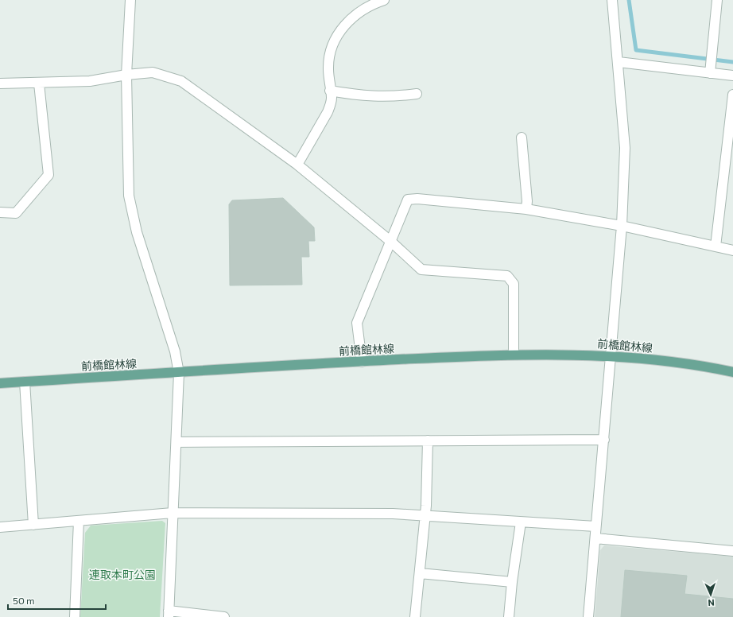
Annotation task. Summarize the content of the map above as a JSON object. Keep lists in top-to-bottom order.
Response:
{
  "streets": {
    "main road": ["前橋館林線"]
  },
  "parks": ["連取本町公園"],
  "scale_bar": "50 m",
  "north": "bottom"
}
